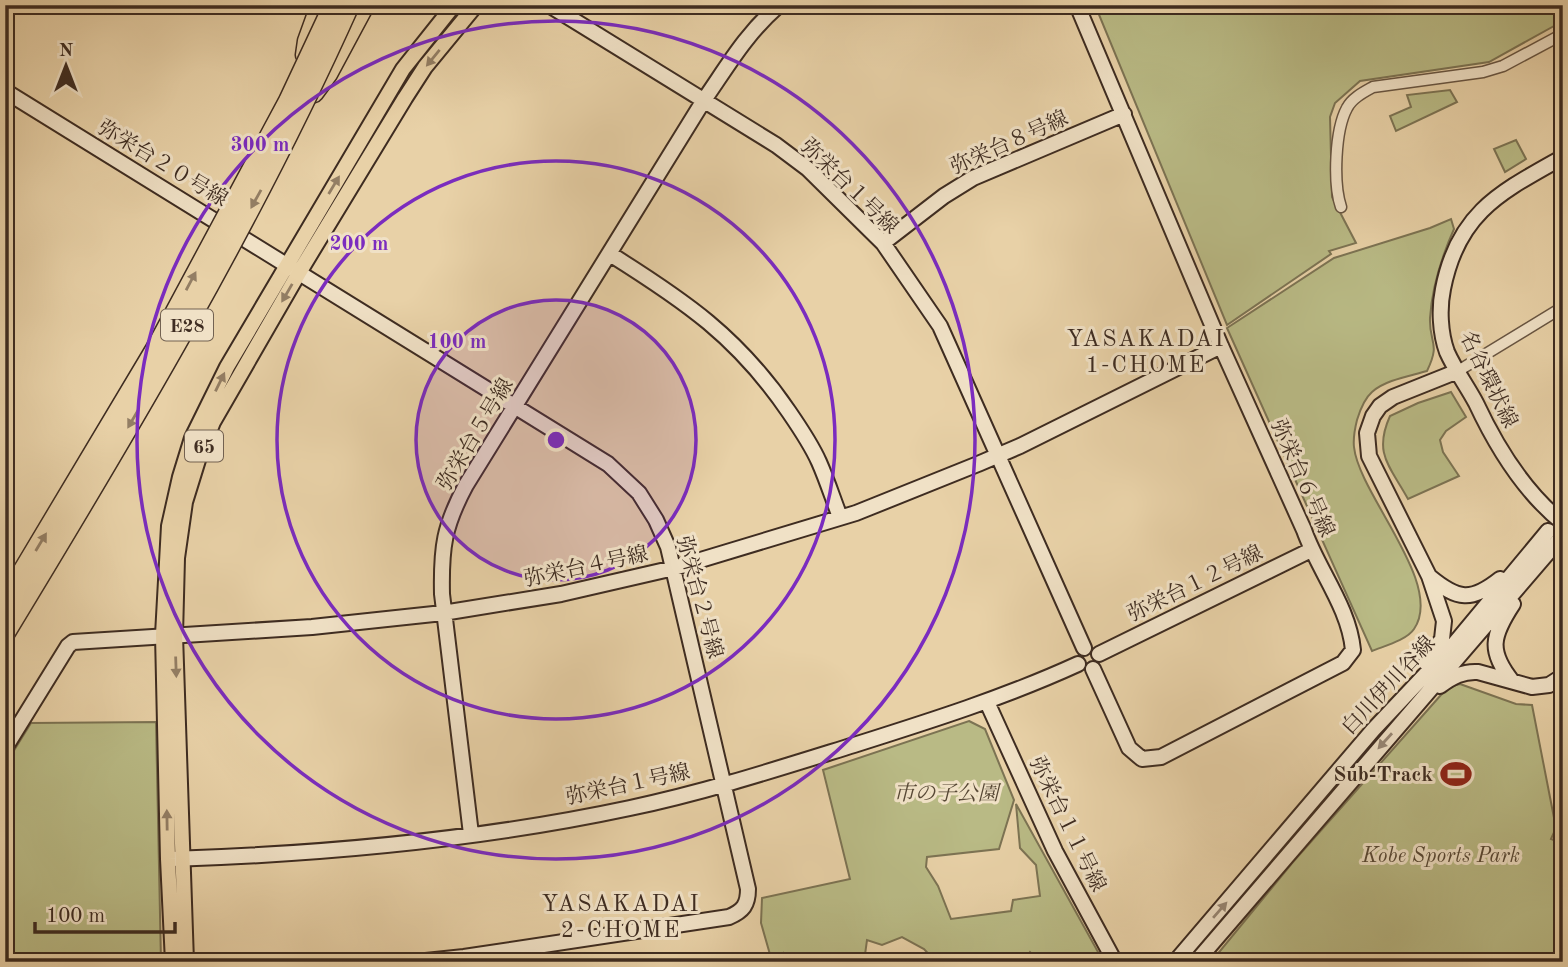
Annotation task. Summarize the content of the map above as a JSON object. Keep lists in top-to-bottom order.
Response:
{
  "streets": {
    "highway": ["E28"],
    "main road": ["65"],
    "street": [
      "弥栄台８号線",
      "弥栄台２０号線",
      "弥栄台１号線",
      "名谷環状線",
      "弥栄台５号線",
      "弥栄台６号線",
      "弥栄台４号線",
      "弥栄台１２号線",
      "弥栄台２号線",
      "白川伊川谷線",
      "弥栄台１１号線"
    ]
  },
  "crossings": [
    ["弥栄台８号線", "弥栄台１号線"],
    ["弥栄台８号線", "弥栄台６号線"],
    ["弥栄台２０号線", "65"],
    ["弥栄台２０号線", "弥栄台２号線"],
    ["弥栄台１号線", "弥栄台５号線"],
    ["弥栄台１号線", "65"],
    ["弥栄台１号線", "弥栄台６号線"],
    ["弥栄台１号線", "弥栄台４号線"],
    ["弥栄台１号線", "弥栄台１２号線"],
    ["弥栄台１号線", "弥栄台２号線"],
    ["弥栄台１号線", "弥栄台１１号線"],
    ["弥栄台５号線", "弥栄台４号線"],
    ["弥栄台５号線", "弥栄台２号線"],
    ["65", "弥栄台４号線"],
    ["65", "弥栄台２号線"],
    ["弥栄台６号線", "弥栄台４号線"],
    ["弥栄台６号線", "弥栄台１２号線"],
    ["弥栄台４号線", "弥栄台２号線"]
  ],
  "districts": ["YASAKADAI 1-CHOME", "YASAKADAI 2-CHOME"],
  "parks": ["市の子公園", "Kobe Sports Park"],
  "places": {
    "sports": ["Sub-Track"]
  },
  "scale_bar": "100 m",
  "north": "top",
  "rings": ["300 m", "200 m", "100 m"]
}
